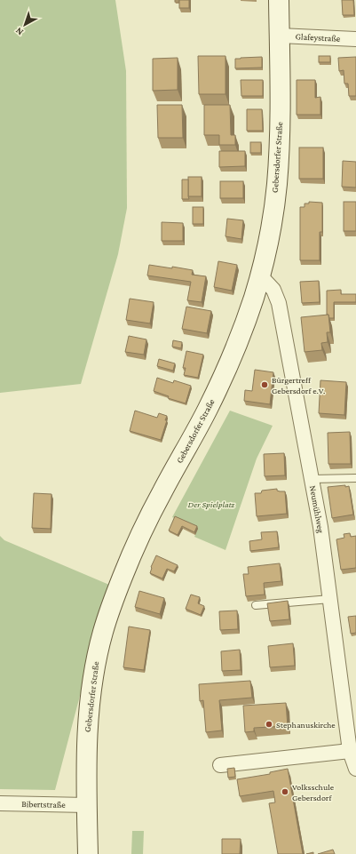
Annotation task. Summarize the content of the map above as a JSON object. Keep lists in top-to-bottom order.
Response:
{
  "streets": {
    "main road": ["Gebersdorfer Straße"],
    "street": ["Glafeystraße", "Neumühlweg", "Bibertstraße"]
  },
  "crossings": [
    ["Glafeystraße", "Gebersdorfer Straße"],
    ["Gebersdorfer Straße", "Neumühlweg"],
    ["Gebersdorfer Straße", "Bibertstraße"]
  ],
  "parks": ["Der Spielplatz"],
  "places": ["Bürgertreff Gebersdorf e.V.", "Stephanuskirche", "Volksschule Gebersdorf"],
  "north": "bottom left"
}
